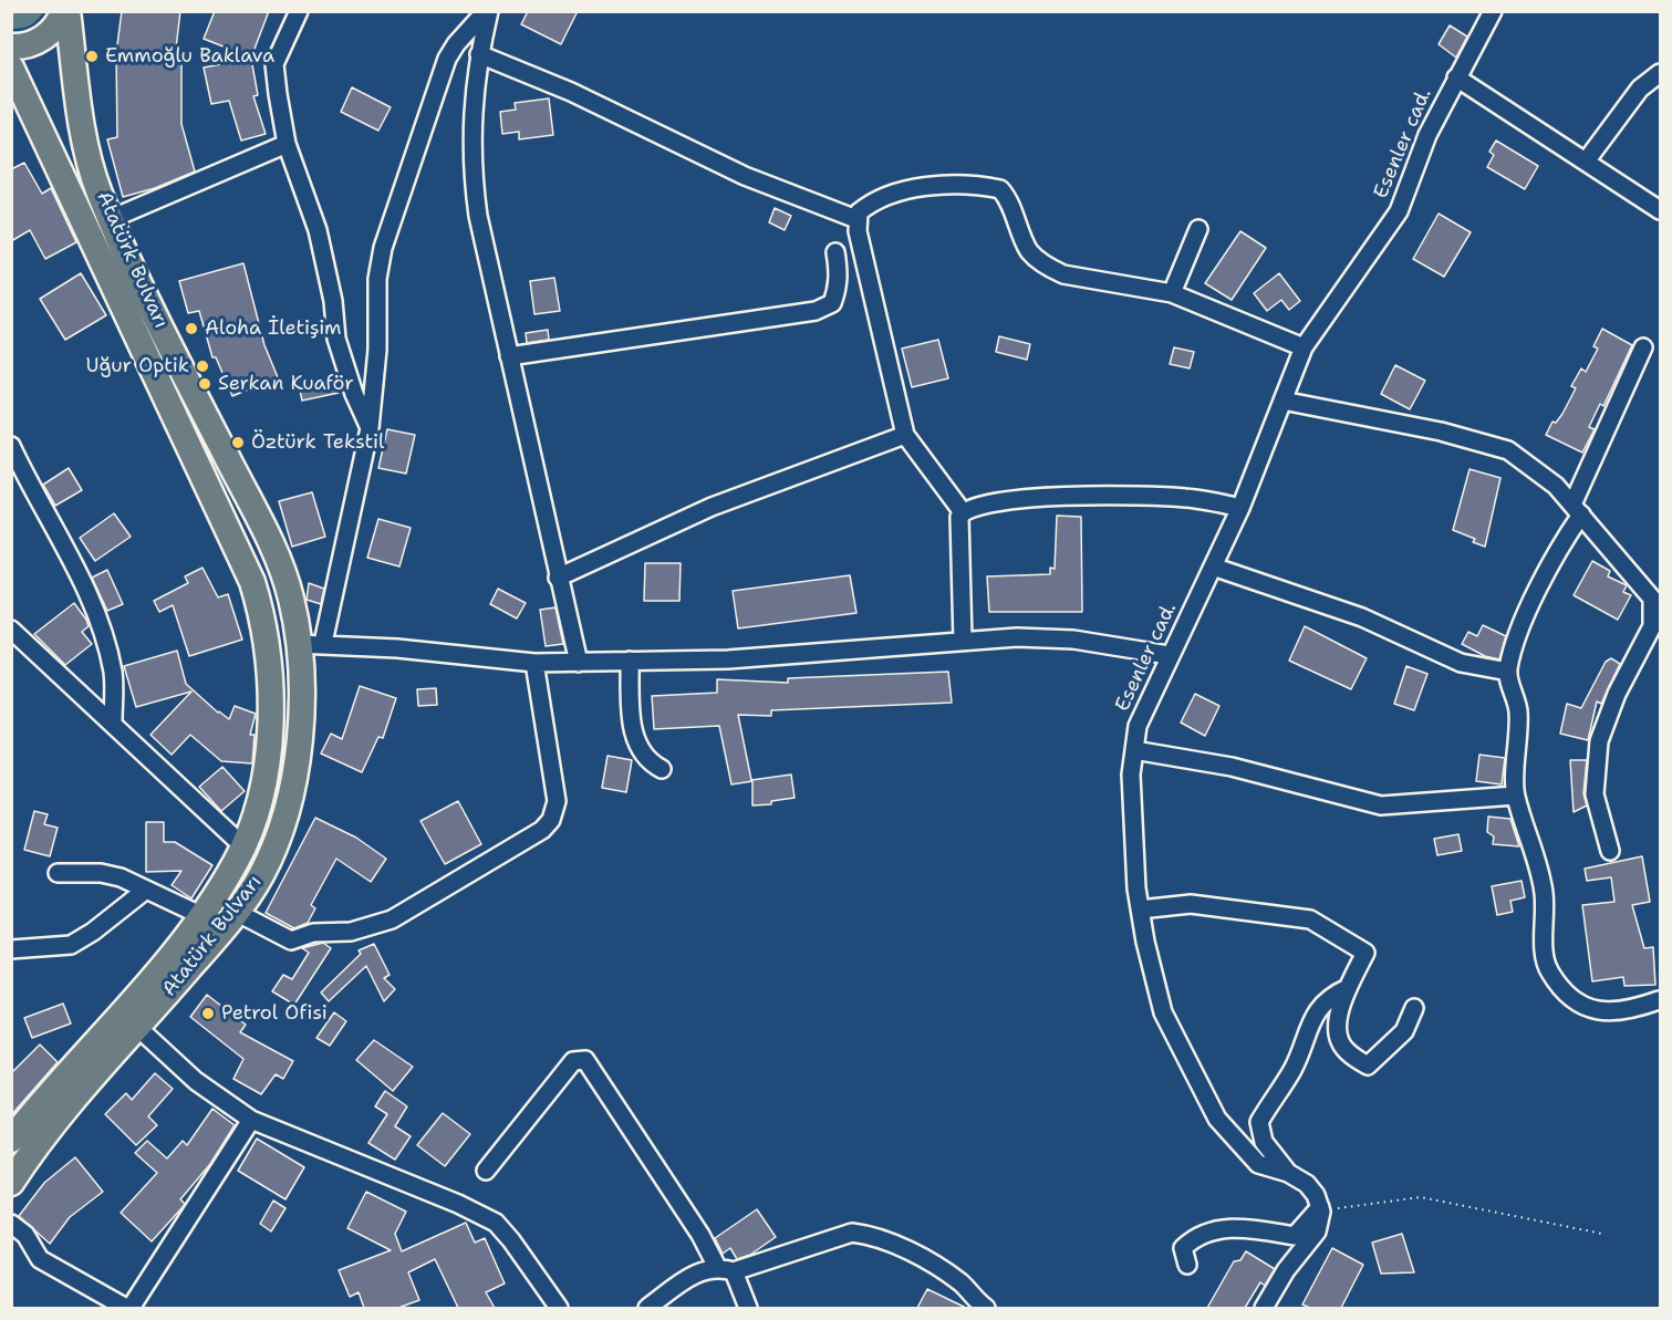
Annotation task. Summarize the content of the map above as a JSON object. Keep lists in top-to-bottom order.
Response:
{
  "streets": {
    "highway": ["Atatürk Bulvarı"],
    "street": ["Esenler cad."]
  },
  "places": [
    "Emmoğlu Baklava",
    "Aloha İletişim",
    "Uğur Optik",
    "Serkan Kuaför",
    "Öztürk Tekstil",
    "Petrol Ofisi"
  ]
}
